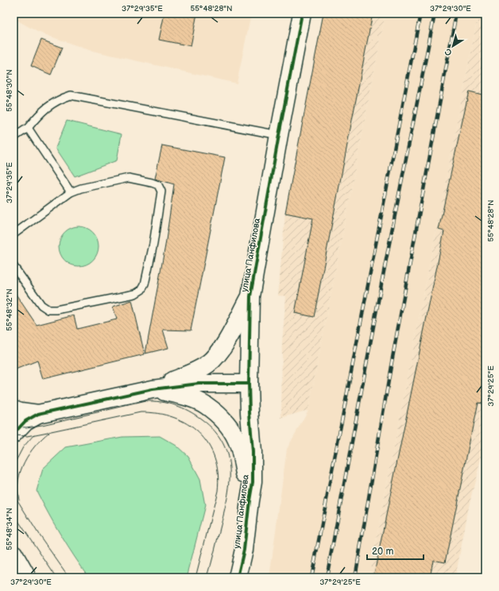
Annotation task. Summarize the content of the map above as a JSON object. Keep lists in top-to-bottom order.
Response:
{
  "streets": {
    "street": ["улица Панфилова"]
  },
  "scale_bar": "20 m",
  "north": "bottom left",
  "coordinates": [
    "37°29'35\"E",
    "55°48'28\"N",
    "37°29'30\"E",
    "55°48'30\"N",
    "55°48'32\"N",
    "37°29'25\"E",
    "55°48'34\"N"
  ]
}
